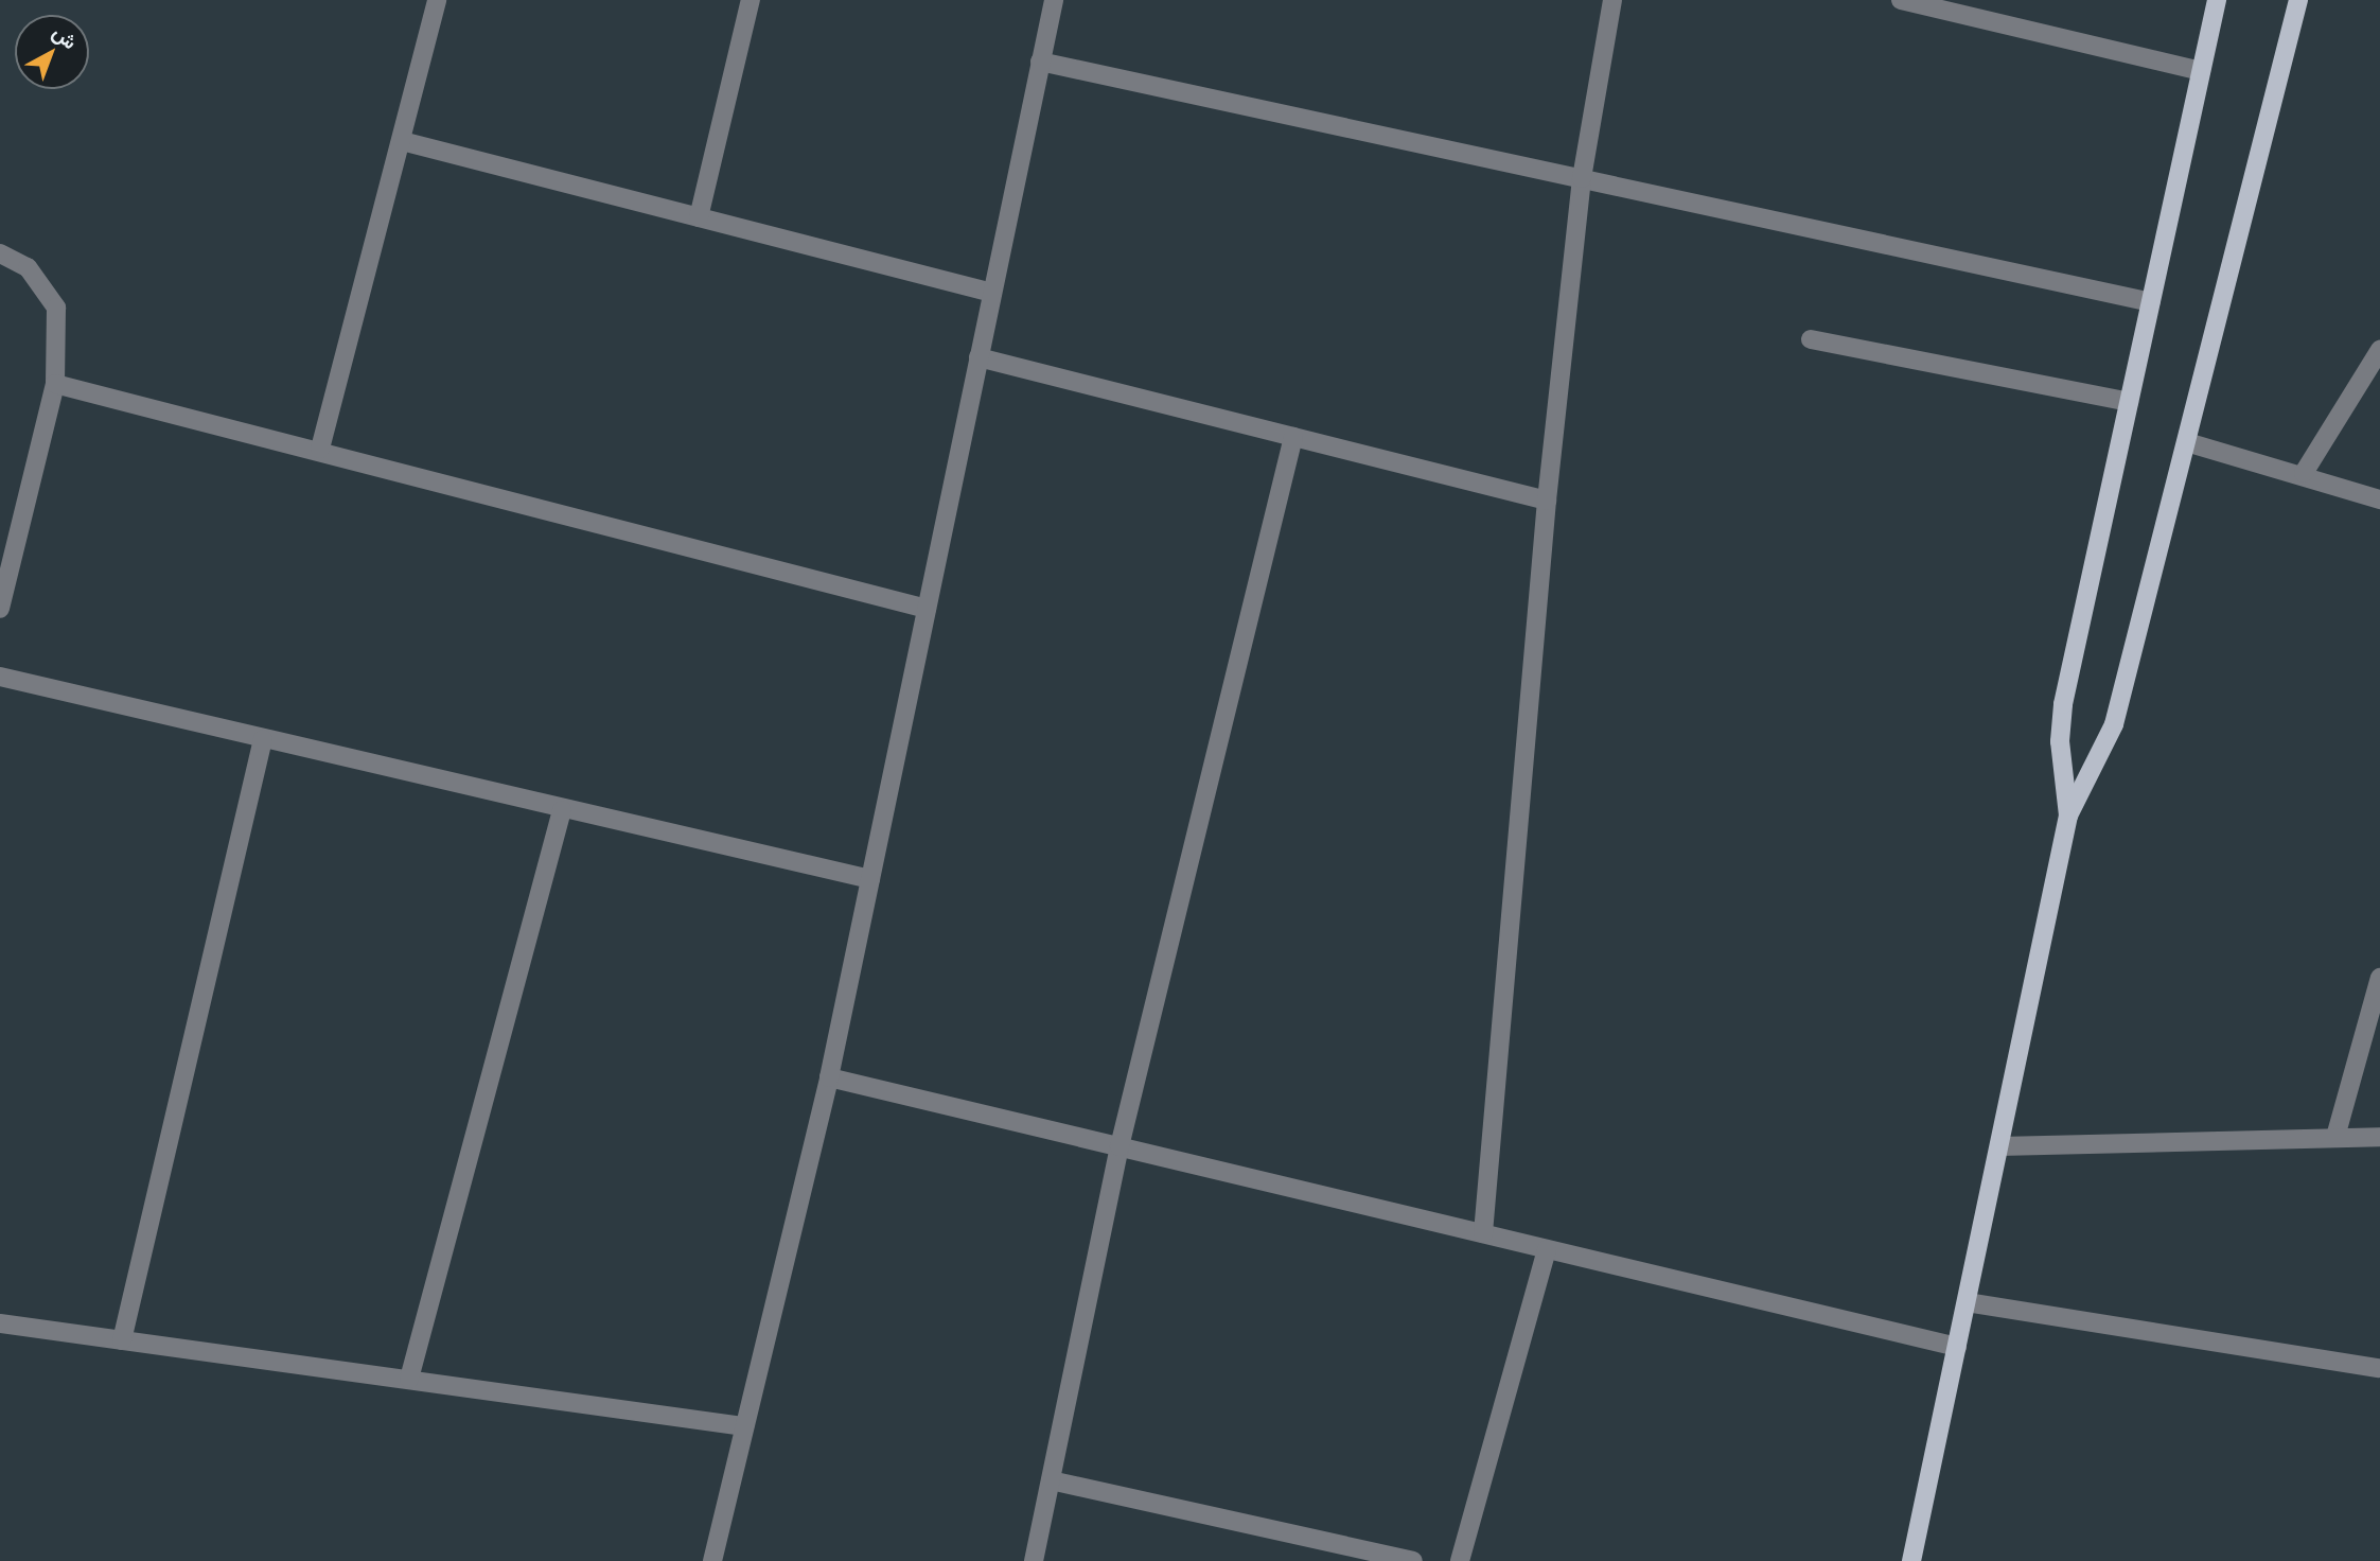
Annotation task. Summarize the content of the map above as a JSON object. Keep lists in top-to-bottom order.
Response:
{
  "north": "top right"
}
